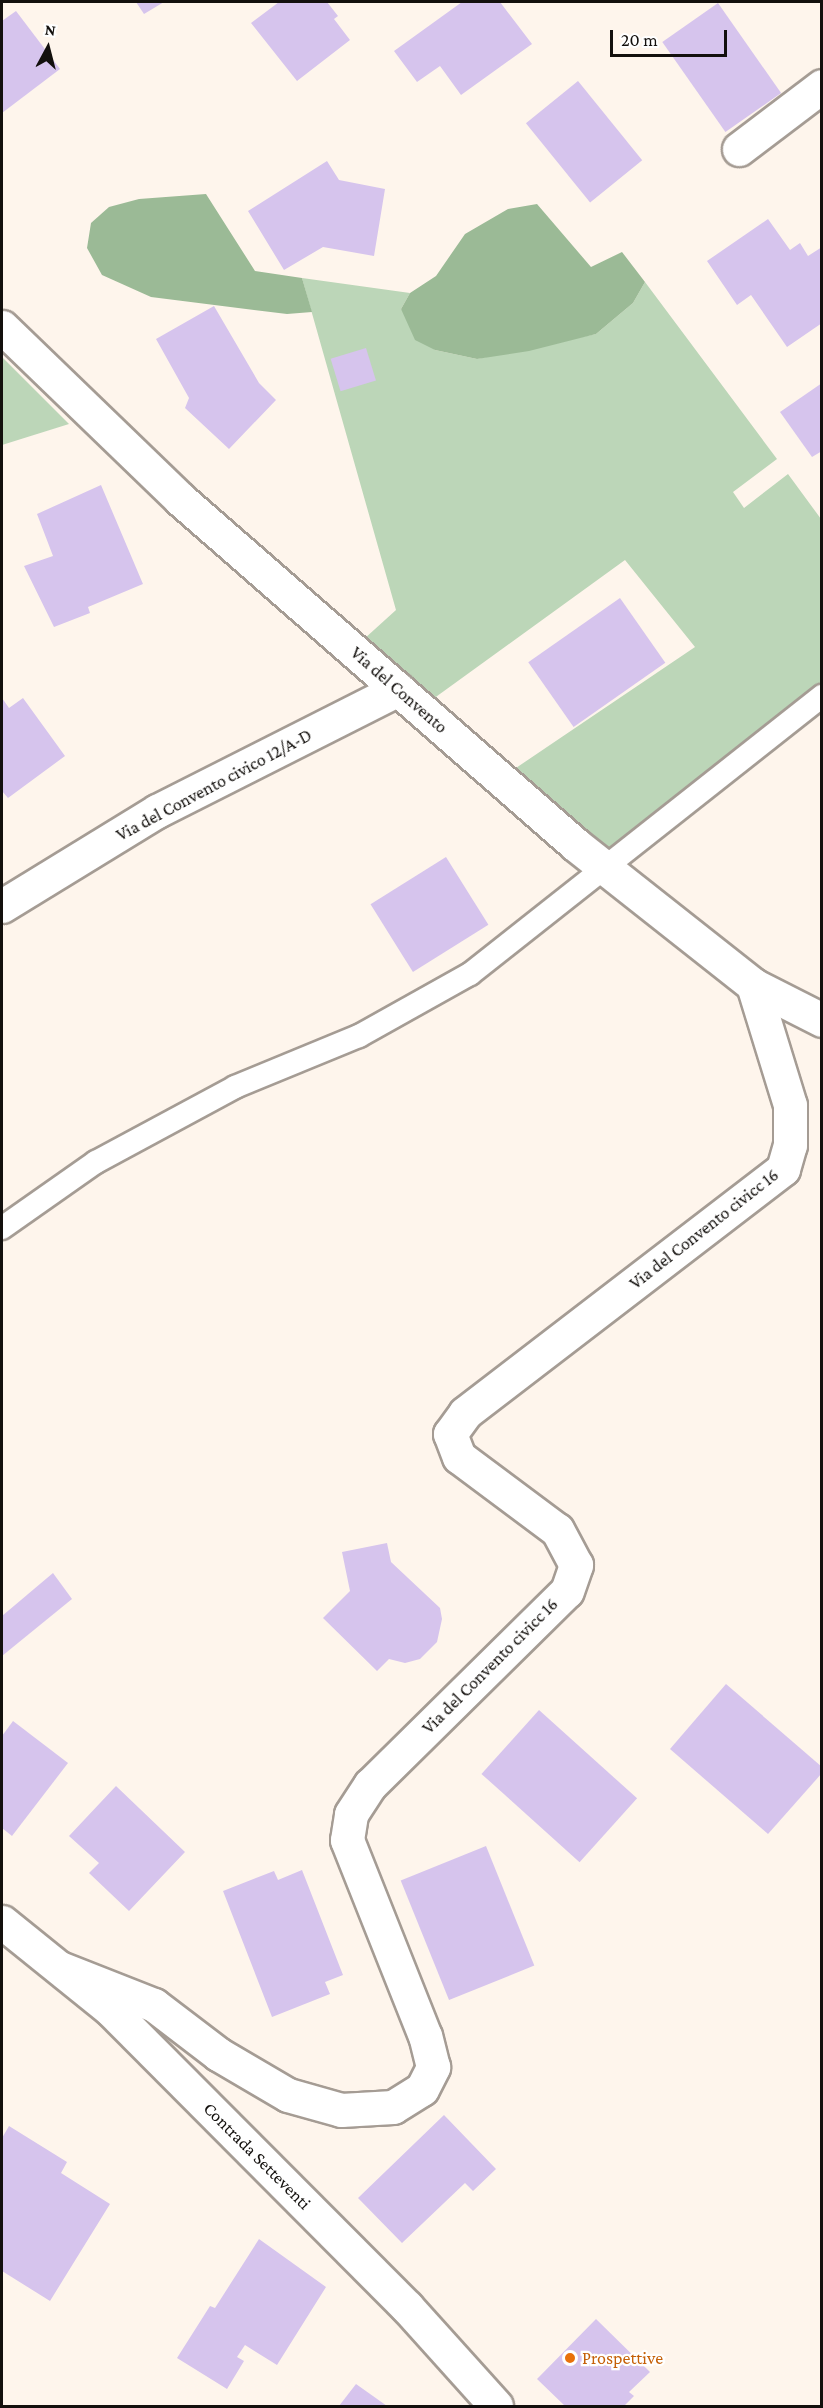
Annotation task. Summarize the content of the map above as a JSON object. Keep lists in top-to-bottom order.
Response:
{
  "streets": {
    "street": [
      "Via del Convento",
      "Via del Convento civico 12/A-D",
      "Via del Convento civicc 16",
      "Contrada Setteventi"
    ]
  },
  "crossings": [
    ["Via del Convento", "Via del Convento civico 12/A-D"],
    ["Via del Convento", "Via del Convento civicc 16"],
    ["Via del Convento civicc 16", "Contrada Setteventi"]
  ],
  "places": ["Prospettive"],
  "scale_bar": "20 m",
  "north": "top"
}
